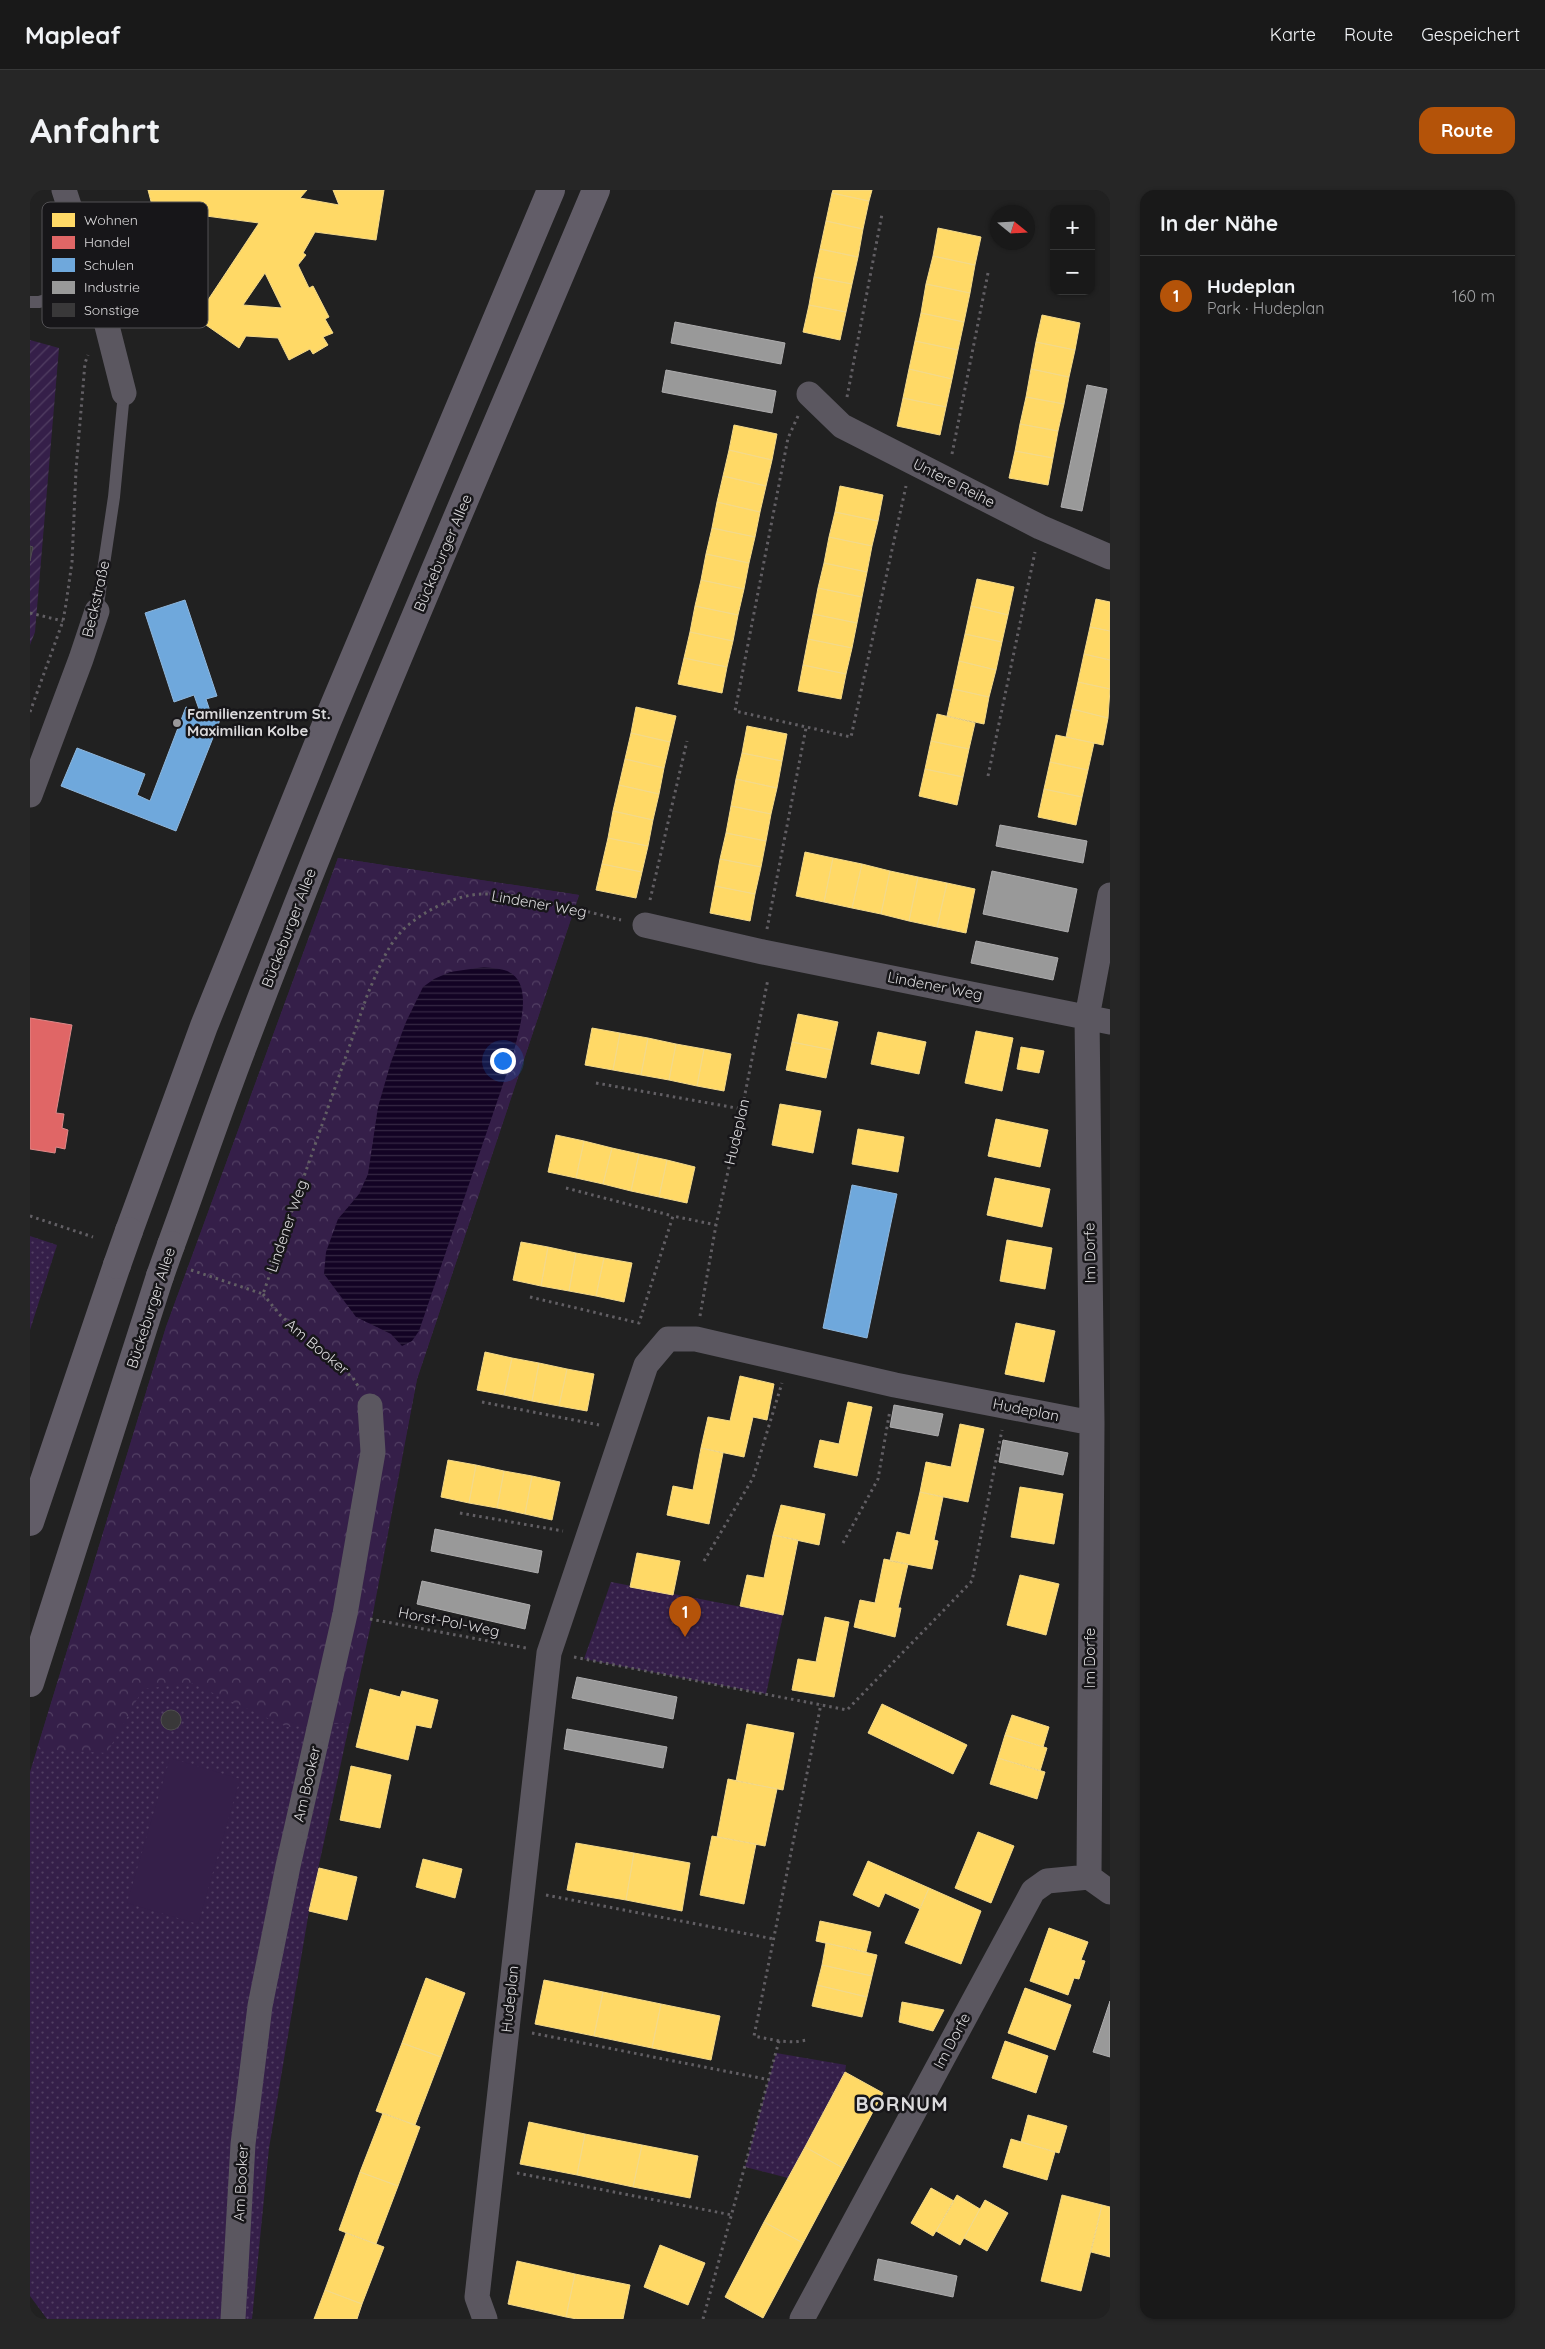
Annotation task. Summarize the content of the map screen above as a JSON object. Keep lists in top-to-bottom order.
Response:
{
  "streets": {
    "highway": ["Bückeburger Allee"],
    "street": [
      "Untere Reihe",
      "Beckstraße",
      "Lindener Weg",
      "Hudeplan",
      "Im Dorfe",
      "Am Booker"
    ],
    "path": ["Horst-Pol-Weg"]
  },
  "crossings": [
    ["Lindener Weg", "Hudeplan"],
    ["Lindener Weg", "Im Dorfe"],
    ["Lindener Weg", "Am Booker"],
    ["Hudeplan", "Im Dorfe"],
    ["Hudeplan", "Horst-Pol-Weg"],
    ["Am Booker", "Horst-Pol-Weg"]
  ],
  "districts": ["BORNUM"],
  "places": ["Familienzentrum St. Maximilian Kolbe"],
  "legend": [
    "Wohnen",
    "Handel",
    "Schulen",
    "Industrie",
    "Sonstige"
  ],
  "north": "right",
  "page": {
    "header": "Mapleaf",
    "nav": ["Karte", "Route", "Gespeichert"],
    "buttons": "Route",
    "title": "Anfahrt",
    "heading": "In der Nähe",
    "map_buttons": ["+", "−"],
    "list": [
      {
        "mark": "1",
        "name": "Hudeplan",
        "note": "Park · Hudeplan",
        "value": "160 m"
      }
    ],
    "pins": "1"
  }
}
